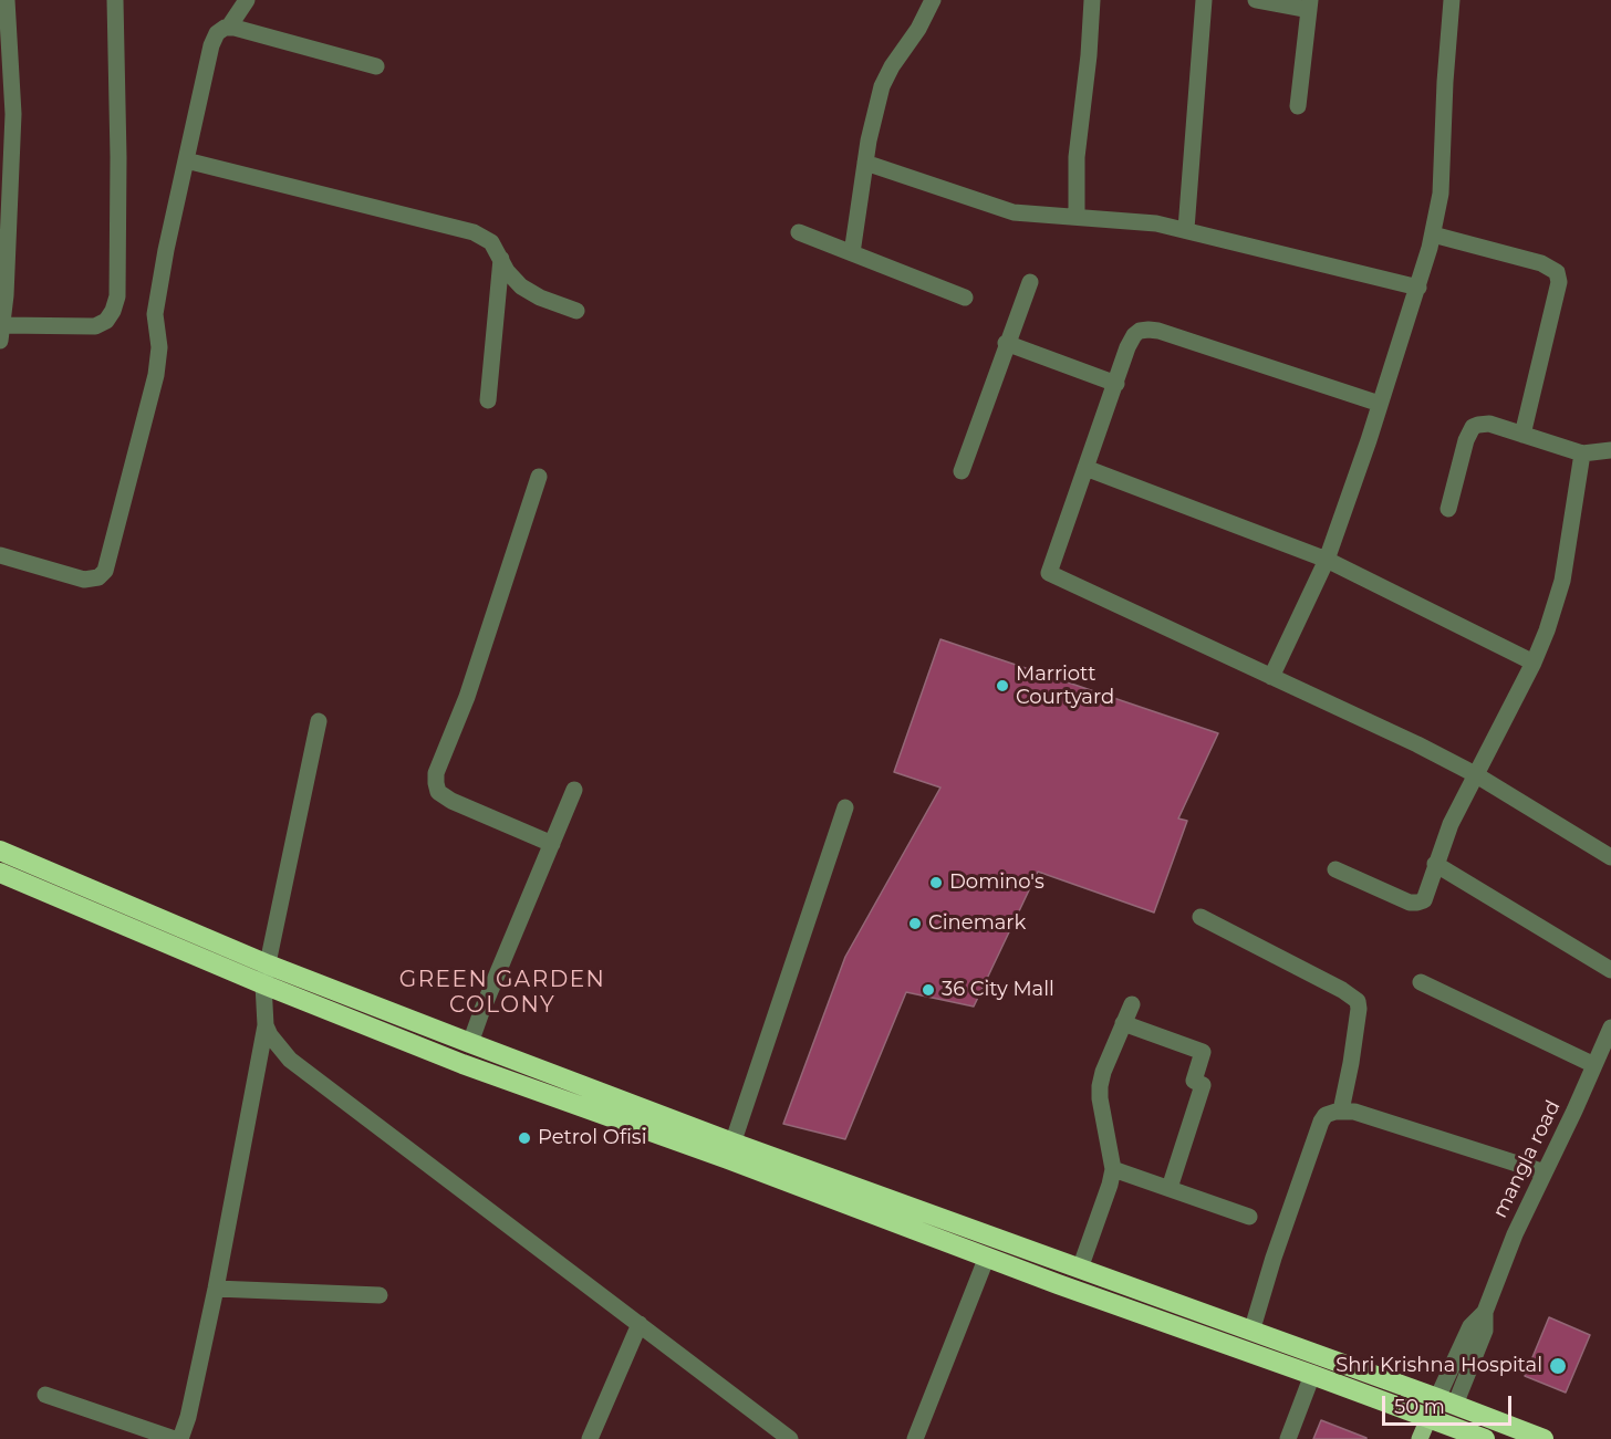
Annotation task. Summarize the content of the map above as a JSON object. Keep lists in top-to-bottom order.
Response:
{
  "streets": {
    "main road": ["mangla road"]
  },
  "districts": ["GREEN GARDEN COLONY"],
  "places": [
    "Marriott Courtyard",
    "Domino's",
    "Cinemark",
    "36 City Mall",
    "Petrol Ofisi",
    "Shri Krishna Hospital"
  ],
  "scale_bar": "50 m"
}
